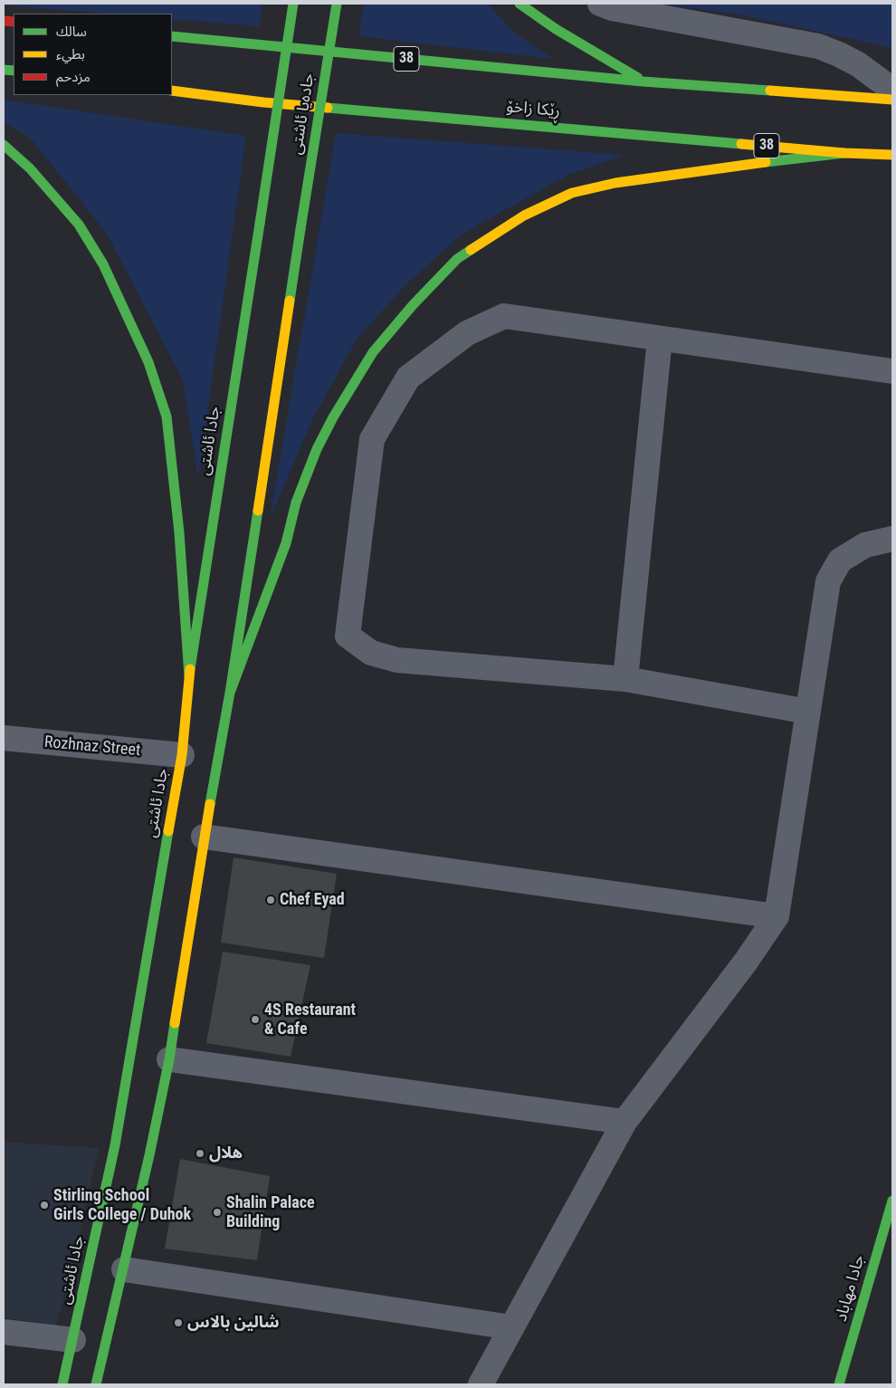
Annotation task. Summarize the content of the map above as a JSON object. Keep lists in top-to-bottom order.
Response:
{
  "streets": {
    "main road": [
      "38",
      "ڕێکا زاخۆ",
      "جادەیا ئاشتی",
      "جادا ئاشتی",
      "جادا مهاباد"
    ],
    "street": ["Rozhnaz Street"]
  },
  "crossings": [
    ["جادەیا ئاشتی", "جادا ئاشتی"],
    ["جادا ئاشتی", "Rozhnaz Street"]
  ],
  "places": [
    "Chef Eyad",
    "4S Restaurant & Cafe",
    "هلال",
    "Stirling School Girls College / Duhok",
    "Shalin Palace Building",
    "شالين بالاس"
  ],
  "legend": ["سالك", "بطيء", "مزدحم"]
}
